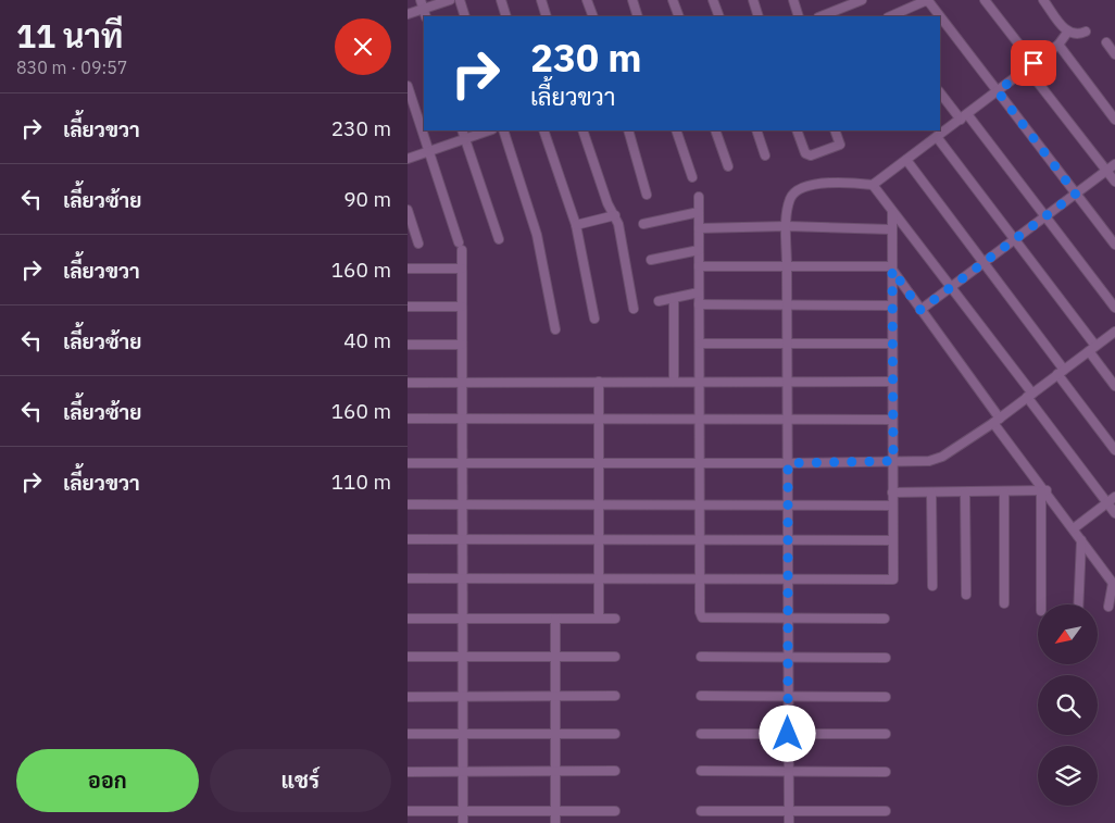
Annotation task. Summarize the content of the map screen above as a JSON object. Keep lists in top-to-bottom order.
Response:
{
  "north": "bottom left",
  "page": {
    "heading": ["11 นาที", "830 m · 09:57"],
    "turn": ["230 m", "เลี้ยวขวา"],
    "list": [
      {
        "name": "เลี้ยวขวา",
        "value": "230 m"
      },
      {
        "name": "เลี้ยวซ้าย",
        "value": "90 m"
      },
      {
        "name": "เลี้ยวขวา",
        "value": "160 m"
      },
      {
        "name": "เลี้ยวซ้าย",
        "value": "40 m"
      },
      {
        "name": "เลี้ยวซ้าย",
        "value": "160 m"
      },
      {
        "name": "เลี้ยวขวา",
        "value": "110 m"
      }
    ],
    "buttons": ["ออก", "แชร์"]
  }
}
